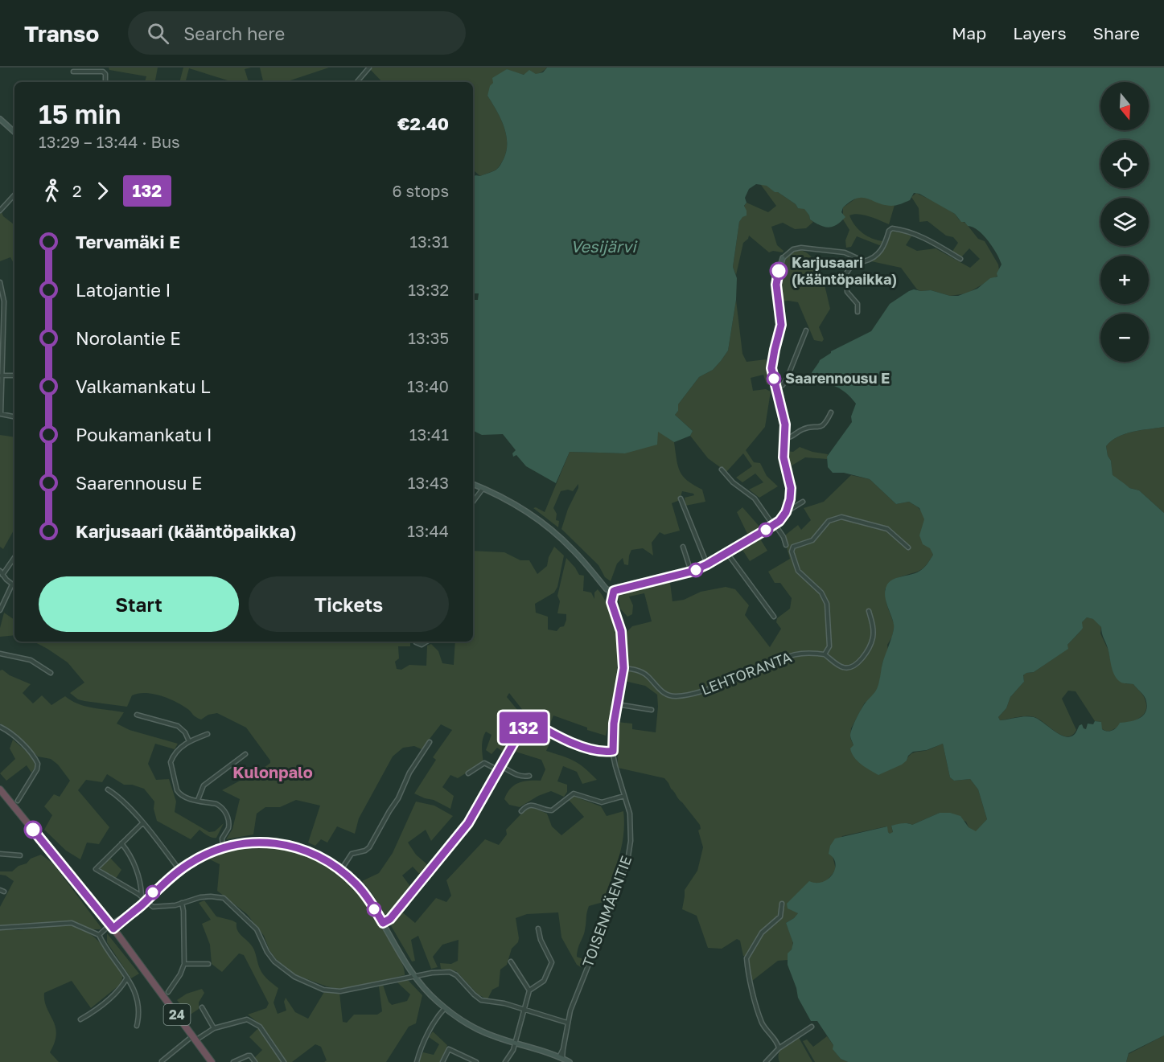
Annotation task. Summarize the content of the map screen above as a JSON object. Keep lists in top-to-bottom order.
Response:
{
  "streets": {
    "highway": ["24"],
    "street": ["LEHTORANTA", "TOISENMÄENTIE"]
  },
  "crossings": [
    ["LEHTORANTA", "TOISENMÄENTIE"]
  ],
  "districts": ["Kulonpalo"],
  "water": ["Vesijärvi"],
  "places": ["Karjusaari (kääntöpaikka)", "Saarennousu E"],
  "lines": ["bus line 132"],
  "north": "bottom",
  "page": {
    "header": "Transo",
    "search": "Search here",
    "nav": ["Map", "Layers", "Share"],
    "on_map": "132",
    "map_buttons": ["+", "−"],
    "heading": ["15 min", "13:29 – 13:44 · Bus", "€2.40"],
    "legs": ["2", "132", "6 stops"],
    "list": [
      {
        "name": "Tervamäki E",
        "value": "13:31"
      },
      {
        "name": "Latojantie I",
        "value": "13:32"
      },
      {
        "name": "Norolantie E",
        "value": "13:35"
      },
      {
        "name": "Valkamankatu L",
        "value": "13:40"
      },
      {
        "name": "Poukamankatu I",
        "value": "13:41"
      },
      {
        "name": "Saarennousu E",
        "value": "13:43"
      },
      {
        "name": "Karjusaari (kääntöpaikka)",
        "value": "13:44"
      }
    ],
    "buttons": ["Start", "Tickets"]
  }
}
